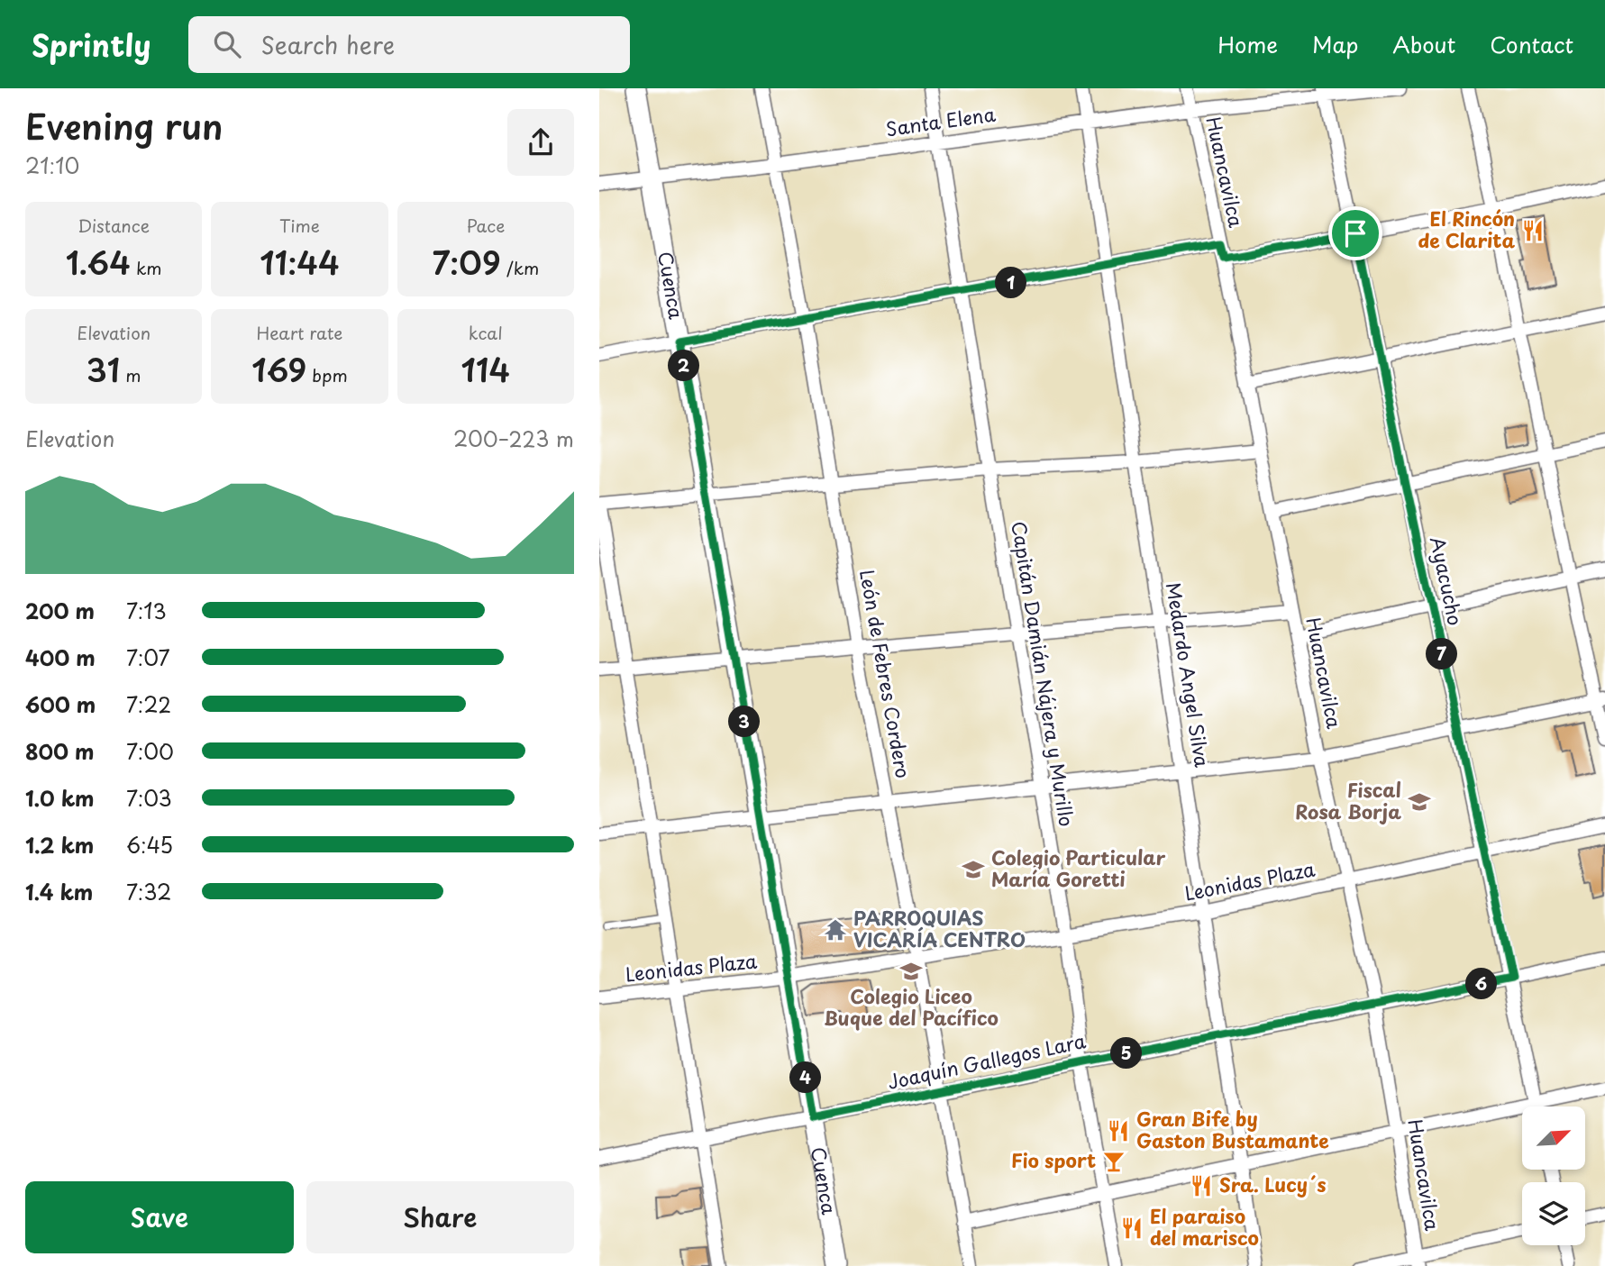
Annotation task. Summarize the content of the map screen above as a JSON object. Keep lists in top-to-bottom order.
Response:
{
  "streets": {
    "main road": ["Cuenca"],
    "street": [
      "Santa Elena",
      "Huancavilca",
      "Ayacucho",
      "León de Febres Cordero",
      "Capitán Damián Nájera y Murillo",
      "Medardo Angel Silva",
      "Leonidas Plaza",
      "Joaquín Gallegos Lara"
    ]
  },
  "crossings": [
    ["Santa Elena", "Huancavilca"],
    ["Santa Elena", "Cuenca"],
    ["Santa Elena", "Ayacucho"],
    ["Santa Elena", "León de Febres Cordero"],
    ["Santa Elena", "Capitán Damián Nájera y Murillo"],
    ["Santa Elena", "Medardo Angel Silva"],
    ["Huancavilca", "Leonidas Plaza"],
    ["Huancavilca", "Joaquín Gallegos Lara"],
    ["Cuenca", "Leonidas Plaza"],
    ["Cuenca", "Joaquín Gallegos Lara"],
    ["Ayacucho", "Leonidas Plaza"],
    ["Ayacucho", "Joaquín Gallegos Lara"],
    ["León de Febres Cordero", "Leonidas Plaza"],
    ["León de Febres Cordero", "Joaquín Gallegos Lara"],
    ["Capitán Damián Nájera y Murillo", "Leonidas Plaza"],
    ["Capitán Damián Nájera y Murillo", "Joaquín Gallegos Lara"],
    ["Medardo Angel Silva", "Leonidas Plaza"],
    ["Medardo Angel Silva", "Joaquín Gallegos Lara"]
  ],
  "places": {
    "restaurant": [
      "El Rincón de Clarita",
      "Gran Bife by Gaston Bustamante",
      "Sra. Lucy´s",
      "El paraiso del marisco"
    ],
    "school or university": ["Fiscal Rosa Borja", "Colegio Particular María Goretti", "Colegio Liceo Buque del Pacífico"],
    "temple": ["PARROQUIAS VICARÍA CENTRO"],
    "bar": ["Fio sport"]
  },
  "north": "top right",
  "page": {
    "header": "Sprintly",
    "search": "Search here",
    "nav": [
      "Home",
      "Map",
      "About",
      "Contact"
    ],
    "heading": ["Evening run", "21:10"],
    "stats": [
      ["Distance", "1.64 km"],
      ["Time", "11:44"],
      ["Pace", "7:09 /km"],
      ["Elevation", "31 m"],
      ["Heart rate", "169 bpm"],
      ["kcal", "114"]
    ],
    "pins": [
      "1",
      "2",
      "7",
      "3",
      "6",
      "5",
      "4"
    ],
    "chart": ["Elevation", "200–223 m"],
    "list": [
      {
        "name": "200 m",
        "note": "7:13"
      },
      {
        "name": "400 m",
        "note": "7:07"
      },
      {
        "name": "600 m",
        "note": "7:22"
      },
      {
        "name": "800 m",
        "note": "7:00"
      },
      {
        "name": "1.0 km",
        "note": "7:03"
      },
      {
        "name": "1.2 km",
        "note": "6:45"
      },
      {
        "name": "1.4 km",
        "note": "7:32"
      }
    ],
    "buttons": ["Save", "Share"]
  }
}
